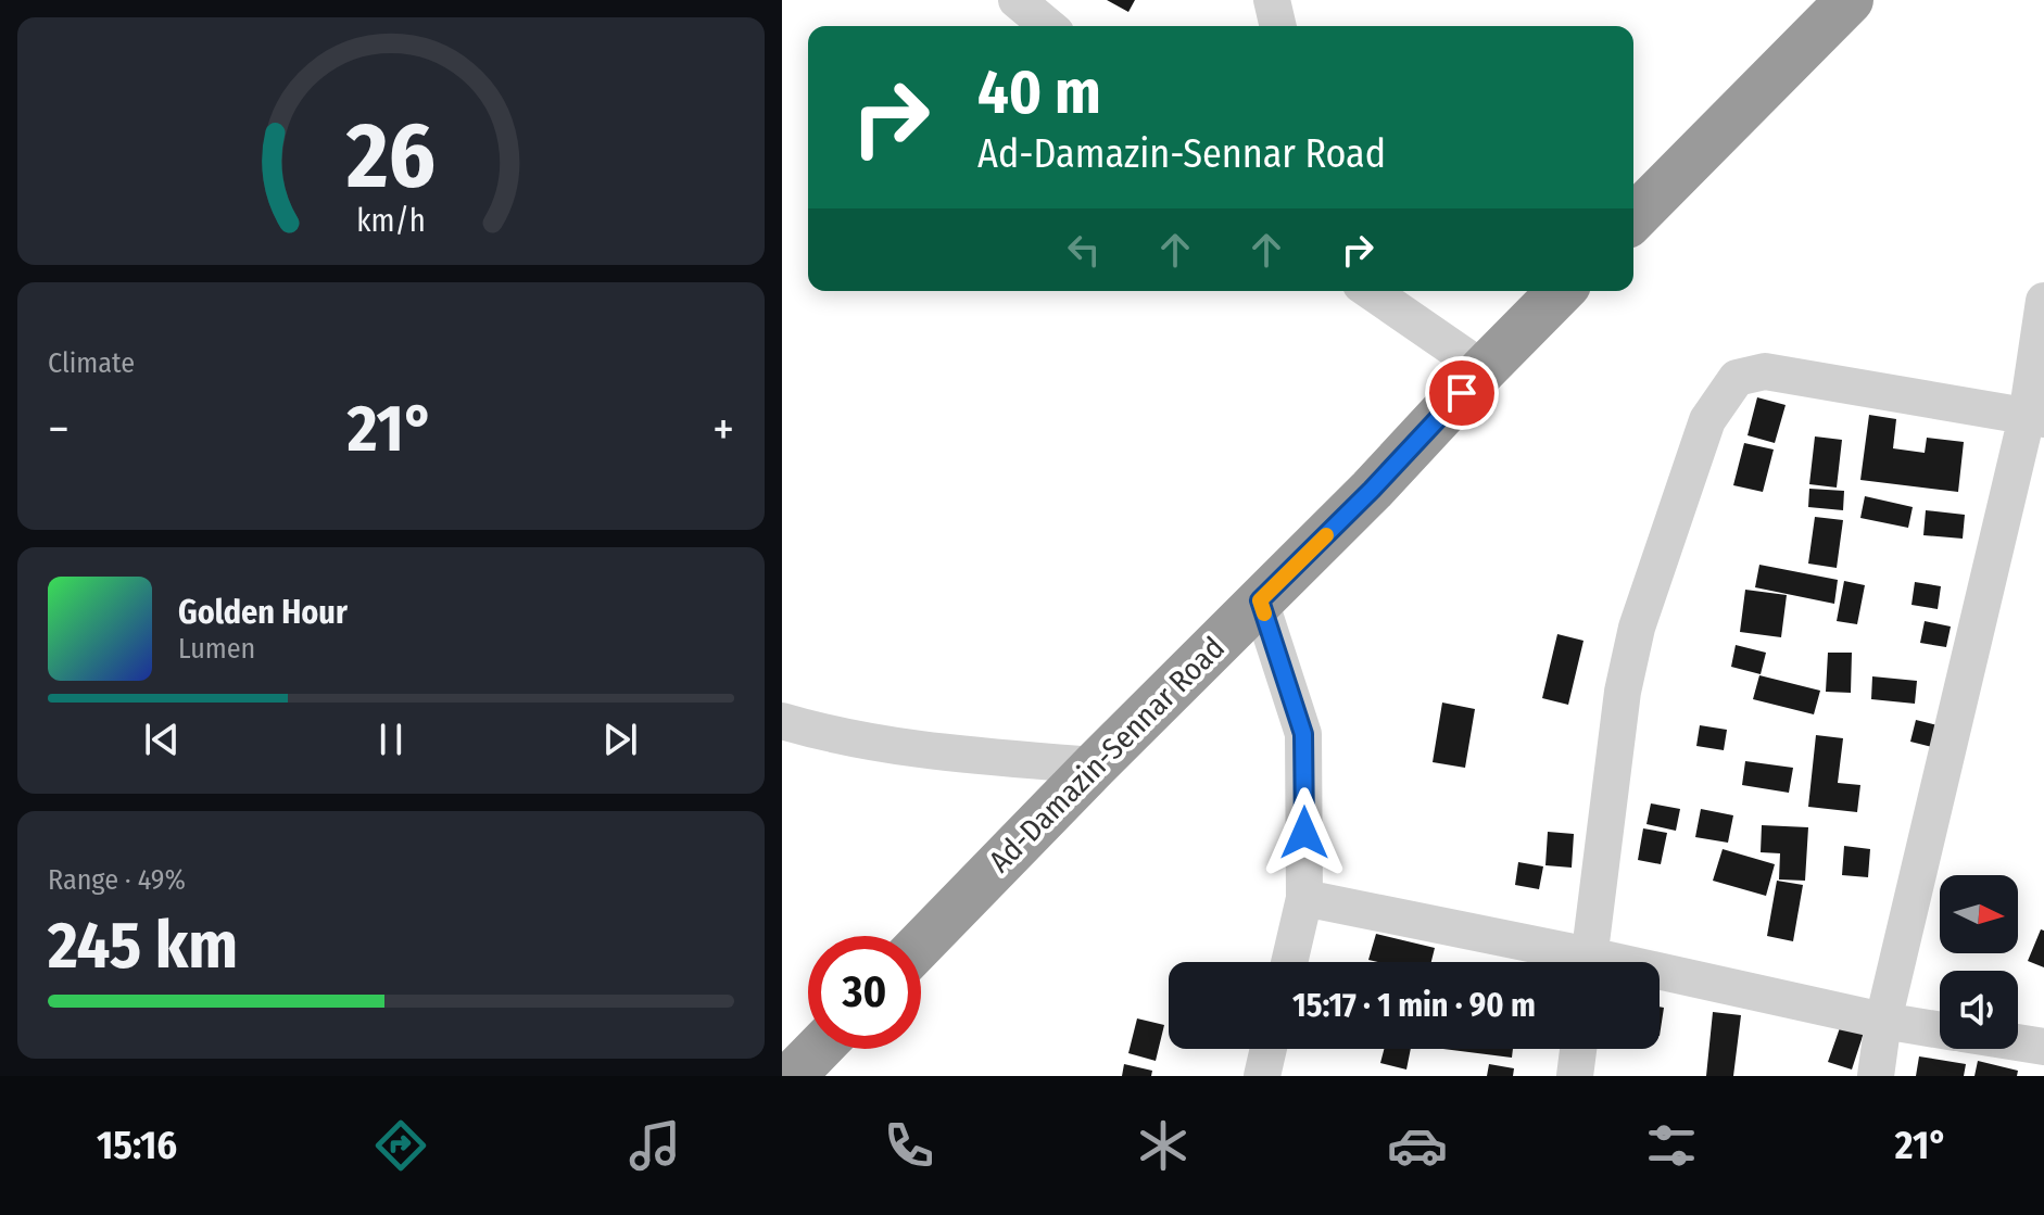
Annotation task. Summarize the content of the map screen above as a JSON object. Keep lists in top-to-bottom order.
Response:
{
  "streets": {
    "highway": ["Ad-Damazin-Sennar Road"]
  },
  "north": "right",
  "page": {
    "turn": ["40 m", "Ad-Damazin-Sennar Road"],
    "tile": [
      "Climate",
      ["Range · 49%", "245 km"]
    ],
    "heat": ["−", "21°", "+"],
    "song": ["Golden Hour", "Lumen"],
    "limit": "30",
    "trip": "15:17 · 1 min · 90 m",
    "tabs": ["15:16", "21°"],
    "gauge": ["26", "km/h"]
  }
}
